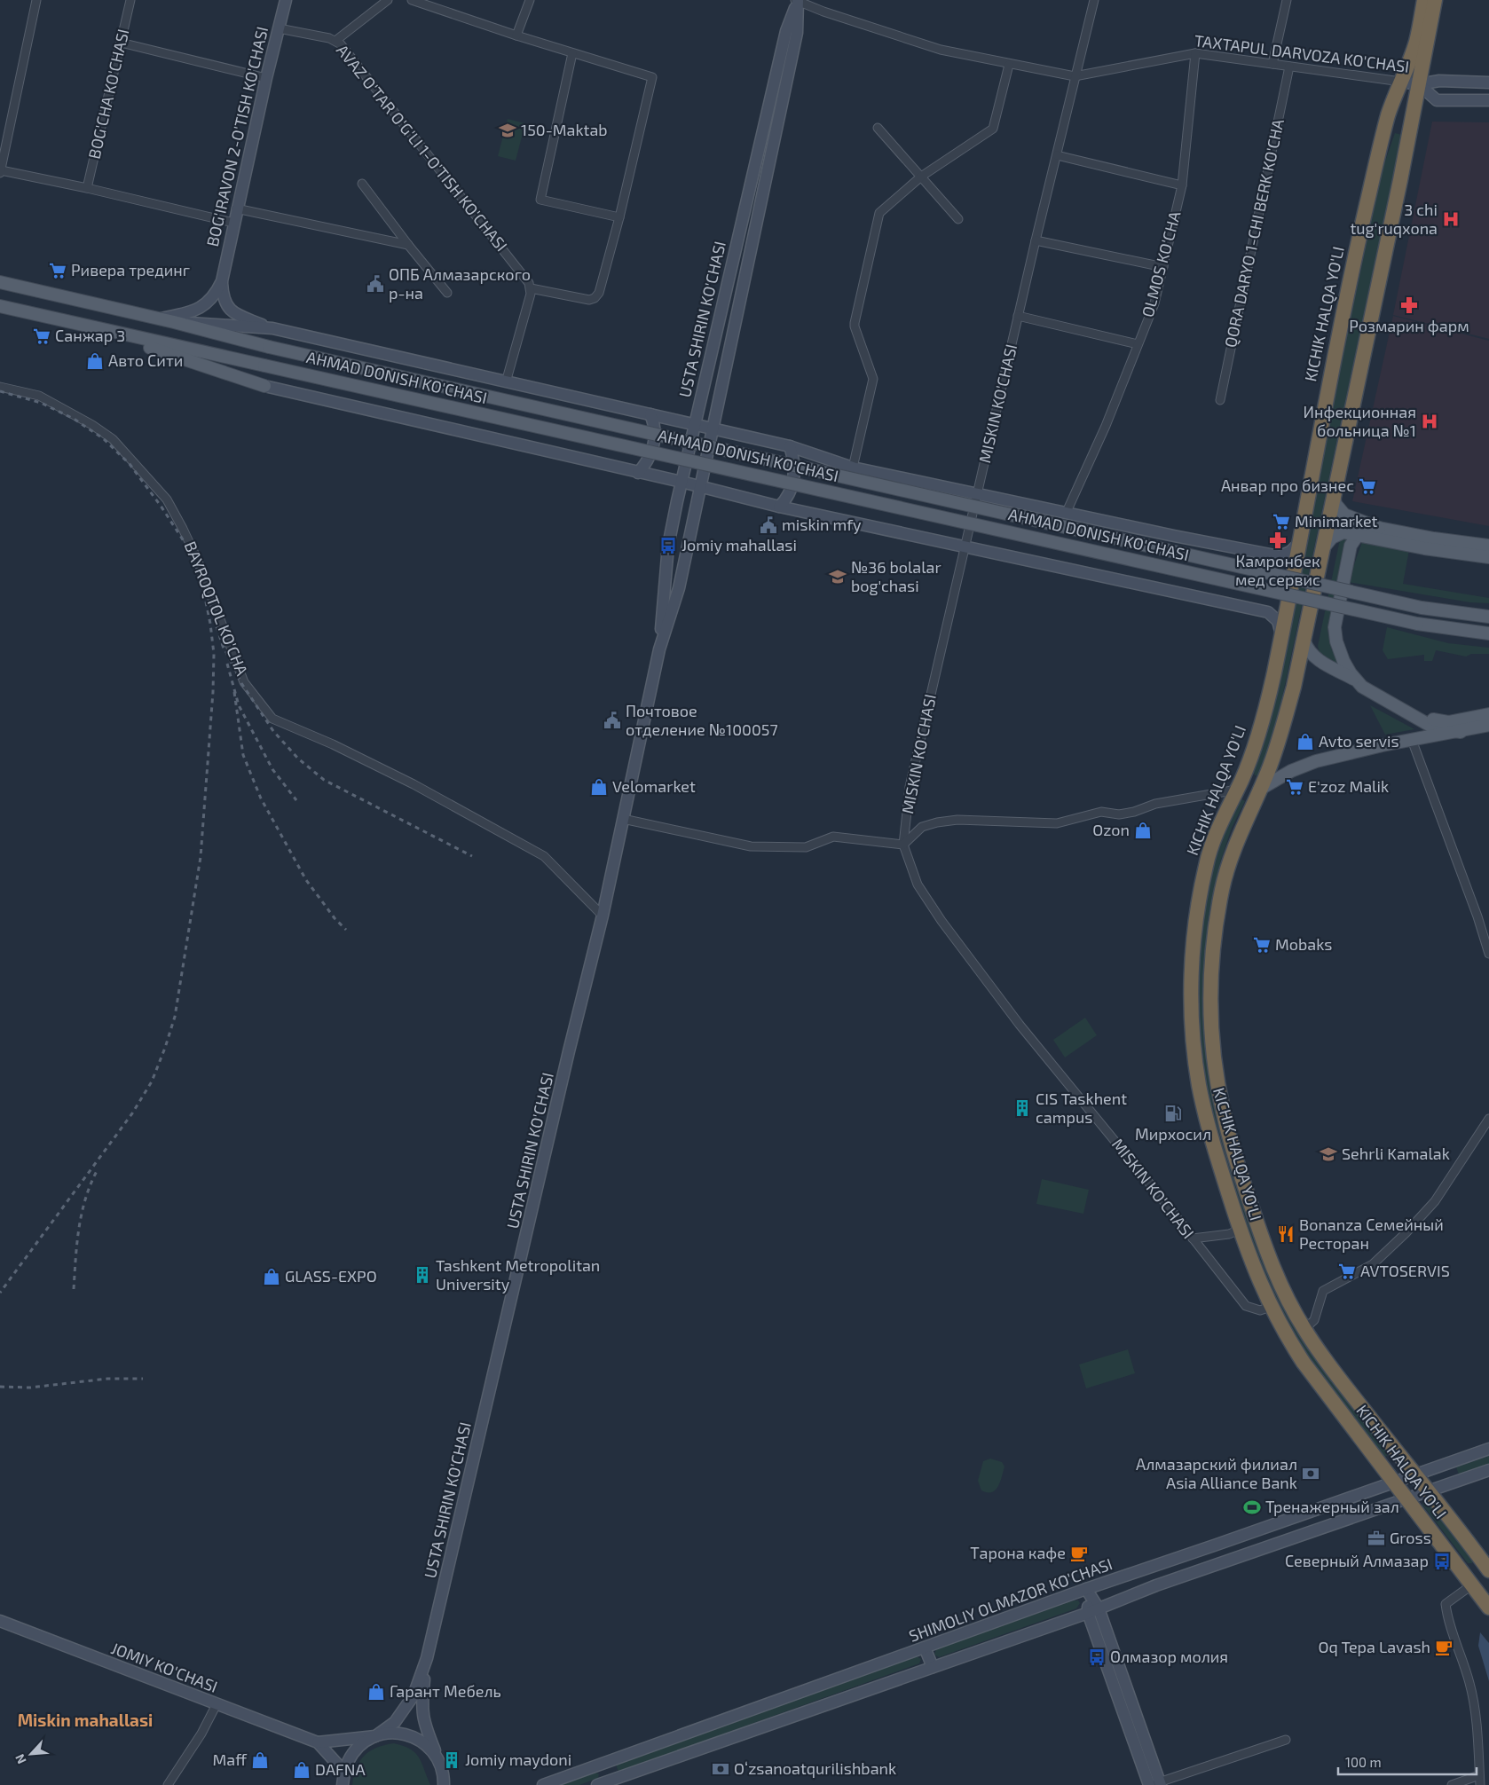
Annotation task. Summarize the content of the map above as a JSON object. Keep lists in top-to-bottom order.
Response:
{
  "streets": {
    "highway": ["KICHIK HALQA YO'LI"],
    "main road": [
      "TAXTAPUL DARVOZA KO'CHASI",
      "BOG'IRAVON 2-O'TISH KO'CHASI",
      "USTA SHIRIN KO'CHASI",
      "AHMAD DONISH KO'CHASI",
      "SHIMOLIY OLMAZOR KO'CHASI",
      "JOMIY KO'CHASI"
    ],
    "street": [
      "BOG'CHA KO'CHASI",
      "AVAZ O'TAR O'G'LI 1-O'TISH KO'CHASI",
      "QORA DARYO 1-CHI BERK KO'CHA",
      "OLMOS KO'CHA",
      "MISKIN KO'CHASI",
      "BAYROQTOL KO'CHA"
    ]
  },
  "crossings": [
    ["TAXTAPUL DARVOZA KO'CHASI", "QORA DARYO 1-CHI BERK KO'CHA"],
    ["TAXTAPUL DARVOZA KO'CHASI", "OLMOS KO'CHA"],
    ["TAXTAPUL DARVOZA KO'CHASI", "KICHIK HALQA YO'LI"],
    ["TAXTAPUL DARVOZA KO'CHASI", "USTA SHIRIN KO'CHASI"],
    ["TAXTAPUL DARVOZA KO'CHASI", "MISKIN KO'CHASI"],
    ["BOG'IRAVON 2-O'TISH KO'CHASI", "AVAZ O'TAR O'G'LI 1-O'TISH KO'CHASI"],
    ["BOG'IRAVON 2-O'TISH KO'CHASI", "AHMAD DONISH KO'CHASI"],
    ["OLMOS KO'CHA", "AHMAD DONISH KO'CHASI"],
    ["KICHIK HALQA YO'LI", "AHMAD DONISH KO'CHASI"],
    ["KICHIK HALQA YO'LI", "MISKIN KO'CHASI"],
    ["KICHIK HALQA YO'LI", "SHIMOLIY OLMAZOR KO'CHASI"],
    ["USTA SHIRIN KO'CHASI", "AHMAD DONISH KO'CHASI"],
    ["USTA SHIRIN KO'CHASI", "BAYROQTOL KO'CHA"],
    ["AHMAD DONISH KO'CHASI", "MISKIN KO'CHASI"]
  ],
  "districts": ["Miskin mahallasi"],
  "places": {
    "school or university": ["150-Maktab", "№36 bolalar bog'chasi", "Sehrli Kamalak"],
    "hospital": ["3 chi tug'ruqxona", "Инфекционная больница №1"],
    "supermarket": [
      "Ривера трединг",
      "Санжар 3",
      "Анвар про бизнес",
      "Minimarket",
      "E'zoz Malik",
      "Mobaks",
      "AVTOSERVIS"
    ],
    "public building": ["ОПБ Алмазарского р-на", "miskin mfy", "Почтовое отделение №100057"],
    "pharmacy": ["Розмарин фарм", "Камронбек мед сервис"],
    "shop": [
      "Авто Сити",
      "Avto servis",
      "Velomarket",
      "Ozon",
      "GLASS-EXPO",
      "Гарант Мебель",
      "Maff",
      "DAFNA"
    ],
    "bus stop": ["Jomiy mahallasi", "Северный Алмазар", "Олмазор молия"],
    "building": ["CIS Taskhent campus", "Tashkent Metropolitan University", "Jomiy maydoni"],
    "fuel station": ["Мирхосил"],
    "restaurant": ["Bonanza Семейный Ресторан"],
    "bank": ["Алмазарский филиал Asia Alliance Bank", "Oʻzsanoatqurilishbank"],
    "sports": ["Тренажерный зал"],
    "office": ["Gross"],
    "cafe": ["Тарона кафе", "Oq Tepa Lavash"]
  },
  "scale_bar": "100 m",
  "north": "bottom left"
}
